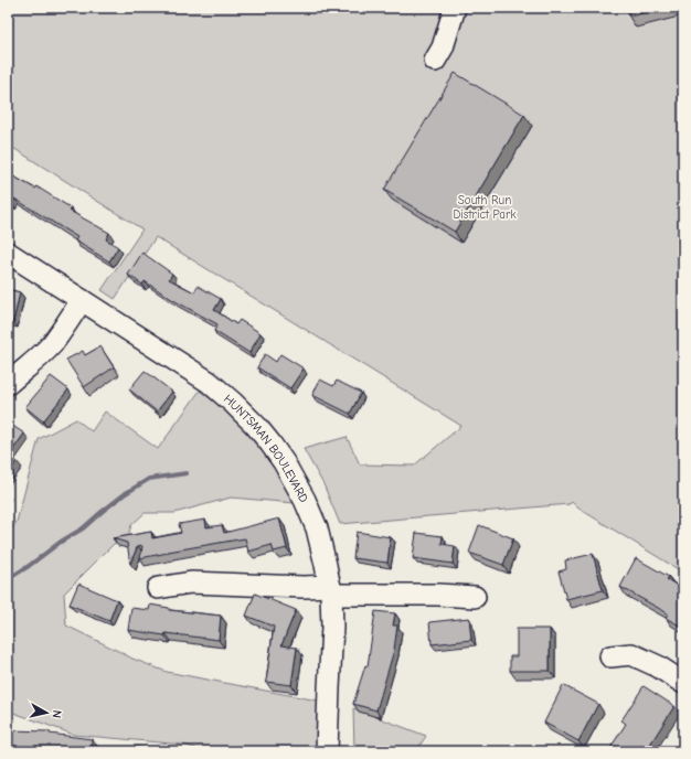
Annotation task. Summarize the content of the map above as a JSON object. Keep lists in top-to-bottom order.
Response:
{
  "streets": {
    "street": ["HUNTSMAN BOULEVARD"]
  },
  "parks": ["South Run District Park"],
  "north": "right"
}
